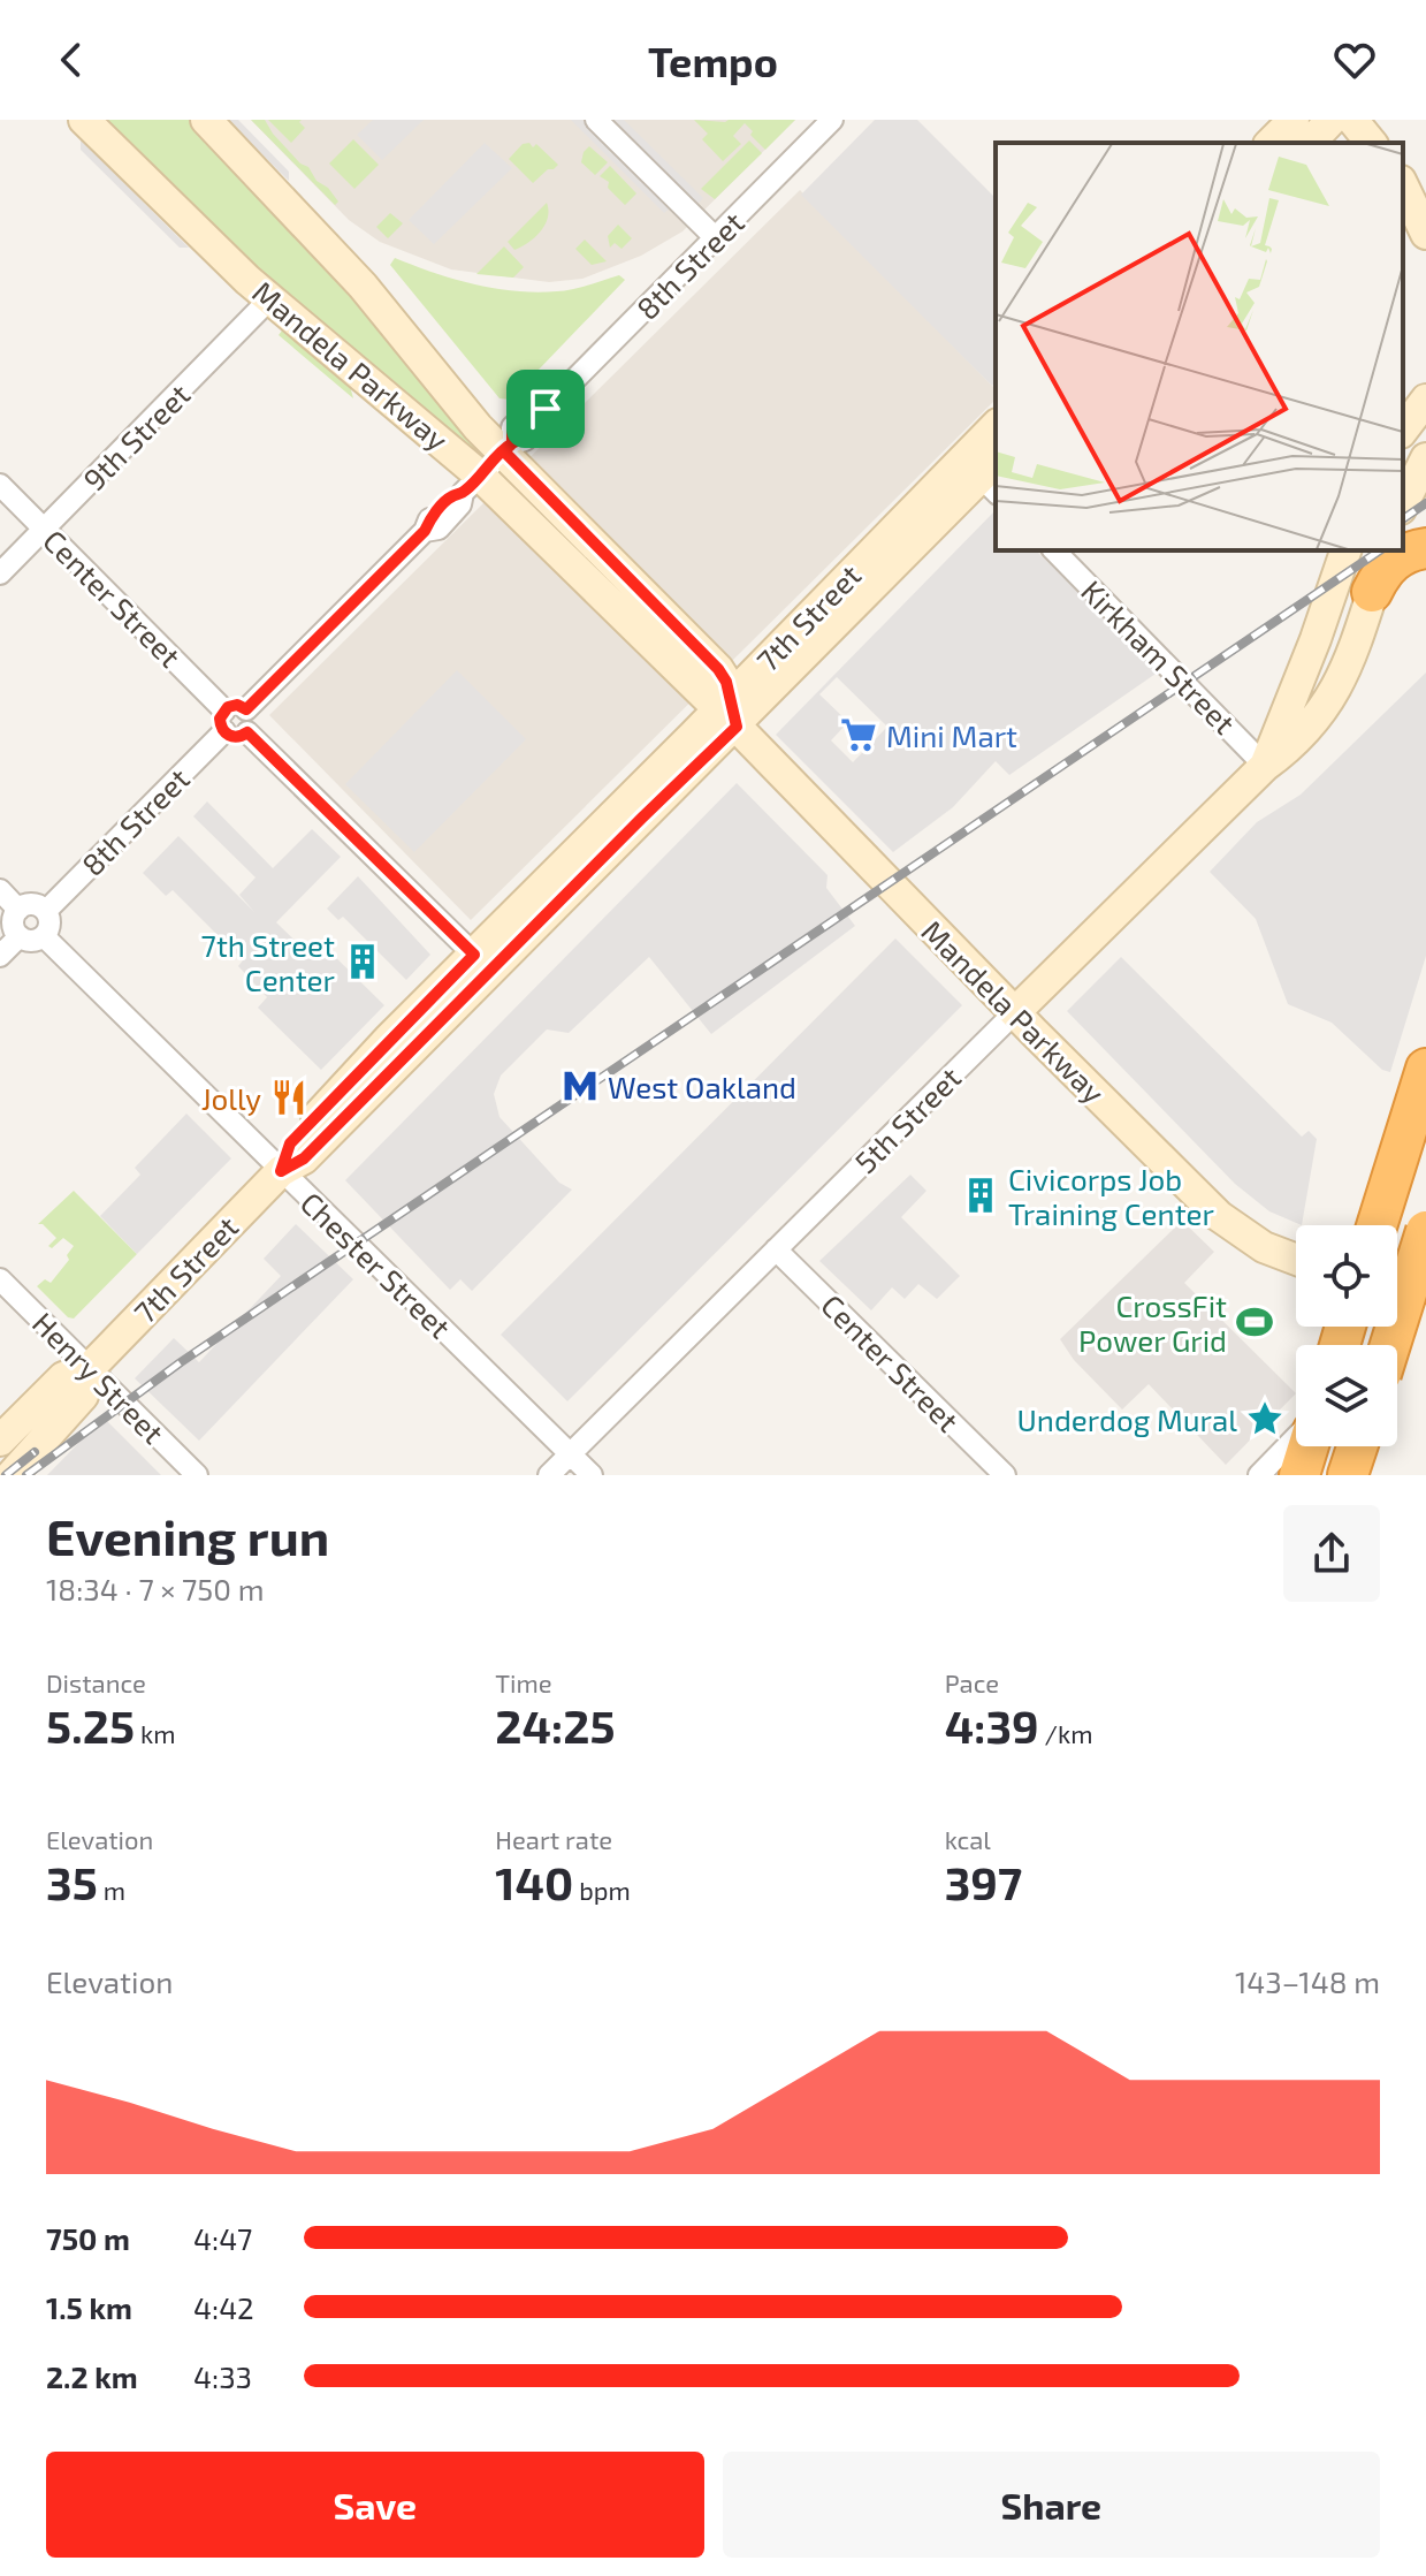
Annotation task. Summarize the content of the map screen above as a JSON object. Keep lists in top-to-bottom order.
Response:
{
  "streets": {
    "main road": ["Mandela Parkway", "7th Street", "5th Street"],
    "street": [
      "8th Street",
      "9th Street",
      "Center Street",
      "Kirkham Street",
      "Chester Street",
      "Henry Street"
    ]
  },
  "crossings": [
    ["8th Street", "Mandela Parkway"],
    ["8th Street", "Center Street"],
    ["8th Street", "Chester Street"],
    ["Mandela Parkway", "9th Street"],
    ["Mandela Parkway", "7th Street"],
    ["Mandela Parkway", "5th Street"],
    ["9th Street", "Center Street"],
    ["Center Street", "5th Street"],
    ["7th Street", "Chester Street"],
    ["7th Street", "Henry Street"],
    ["Kirkham Street", "5th Street"],
    ["5th Street", "Chester Street"]
  ],
  "places": {
    "supermarket": ["Mini Mart"],
    "building": ["7th Street Center", "Civicorps Job Training Center"],
    "metro station": ["West Oakland"],
    "restaurant": ["Jolly"],
    "sports": ["CrossFit Power Grid"],
    "place": ["Underdog Mural"]
  },
  "page": {
    "header": "Tempo",
    "heading": ["Evening run", "18:34 · 7 × 750 m"],
    "stats": [
      ["Distance", "5.25 km"],
      ["Time", "24:25"],
      ["Pace", "4:39 /km"],
      ["Elevation", "35 m"],
      ["Heart rate", "140 bpm"],
      ["kcal", "397"]
    ],
    "chart": ["Elevation", "143–148 m"],
    "list": [
      {
        "name": "750 m",
        "note": "4:47"
      },
      {
        "name": "1.5 km",
        "note": "4:42"
      },
      {
        "name": "2.2 km",
        "note": "4:33"
      }
    ],
    "buttons": ["Save", "Share"]
  }
}
